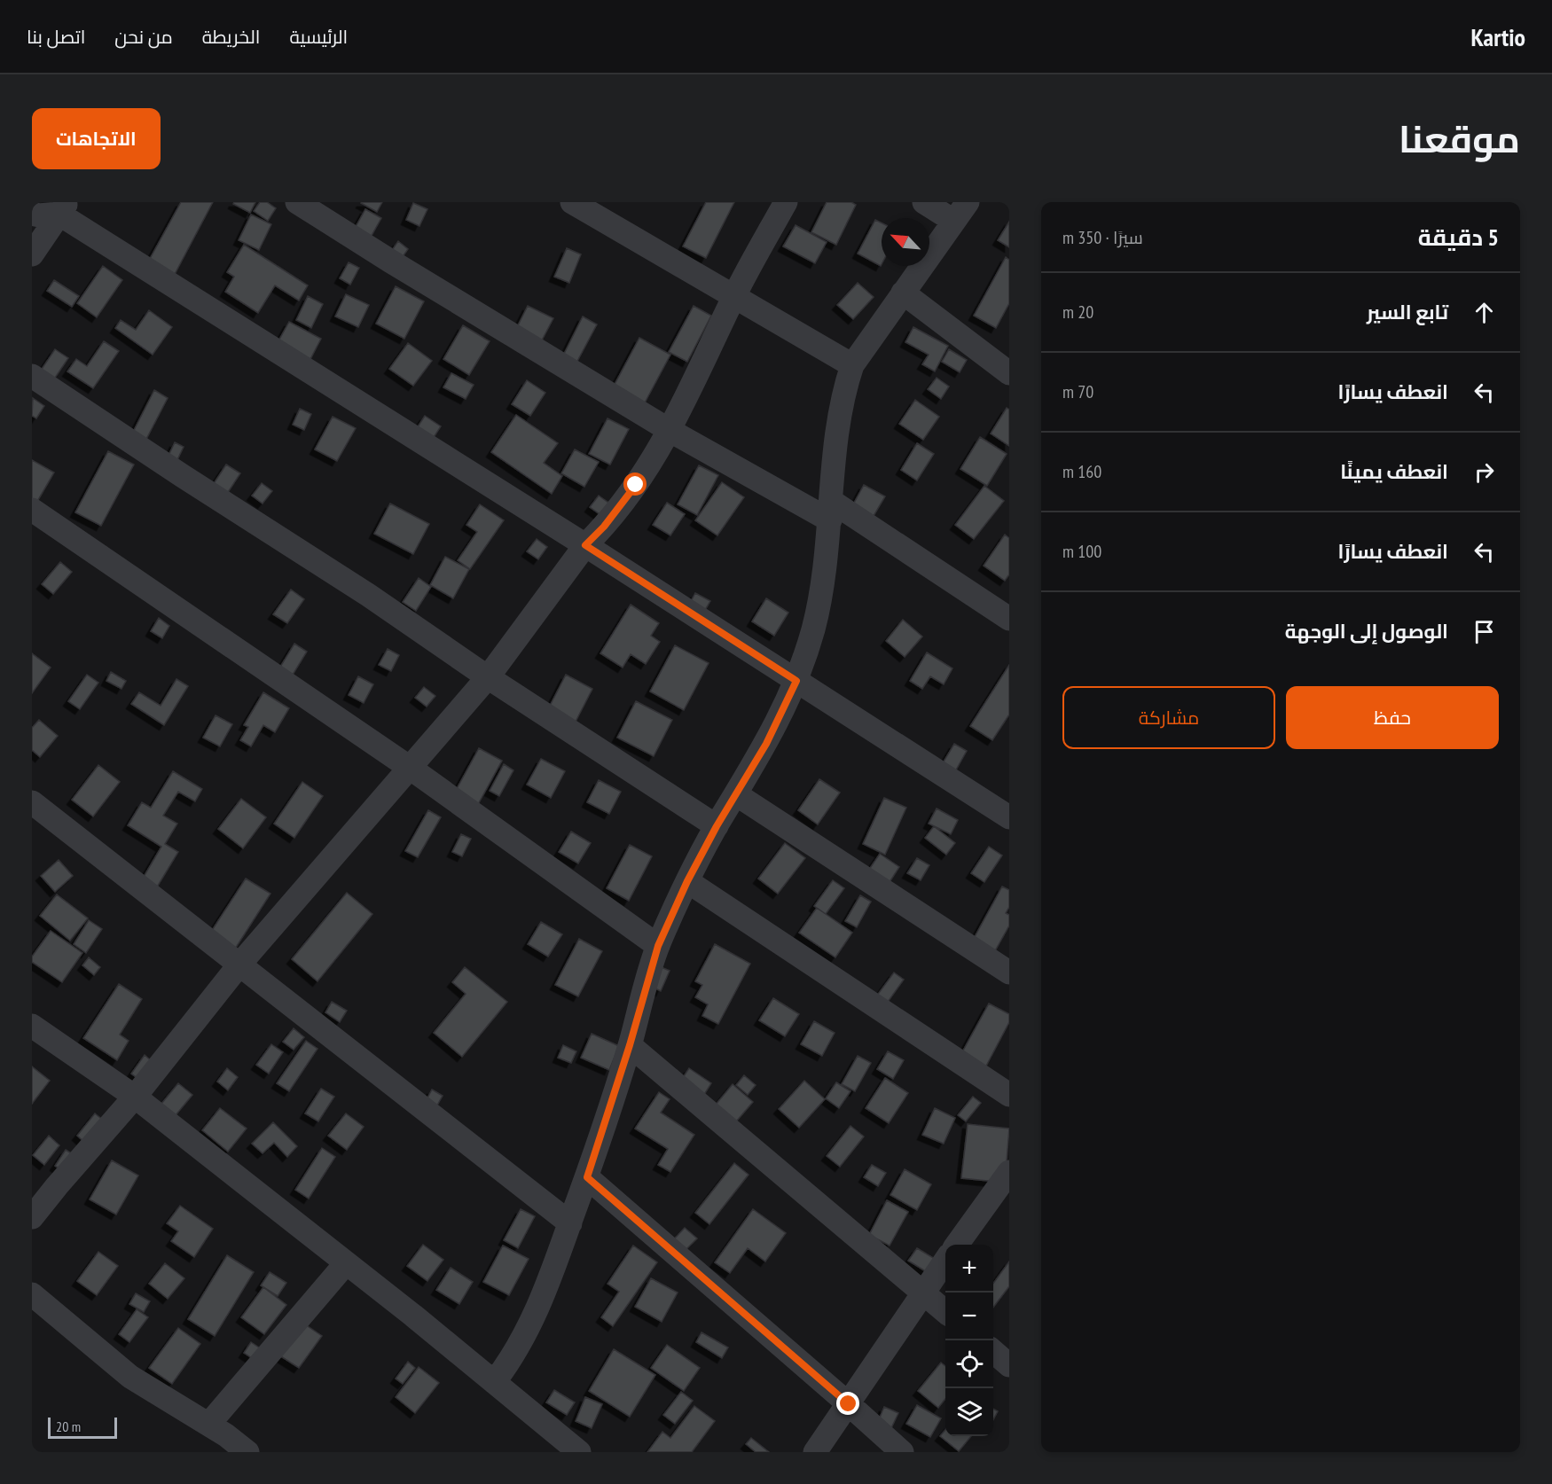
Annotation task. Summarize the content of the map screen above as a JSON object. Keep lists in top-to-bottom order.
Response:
{
  "scale_bar": "20 m",
  "north": "top left",
  "page": {
    "header": "Kartio",
    "nav": [
      "الرئيسية",
      "الخريطة",
      "من نحن",
      "اتصل بنا"
    ],
    "title": "موقعنا",
    "buttons": [
      "الاتجاهات",
      ["حفظ", "مشاركة"]
    ],
    "heading": ["5 دقيقة", "سيرًا · 350 m"],
    "list": [
      ["تابع السير", "20 m"],
      ["انعطف يسارًا", "70 m"],
      ["انعطف يمينًا", "160 m"],
      ["انعطف يسارًا", "100 m"],
      "الوصول إلى الوجهة"
    ],
    "map_buttons": ["+", "−"],
    "scale": "20 m"
  }
}
